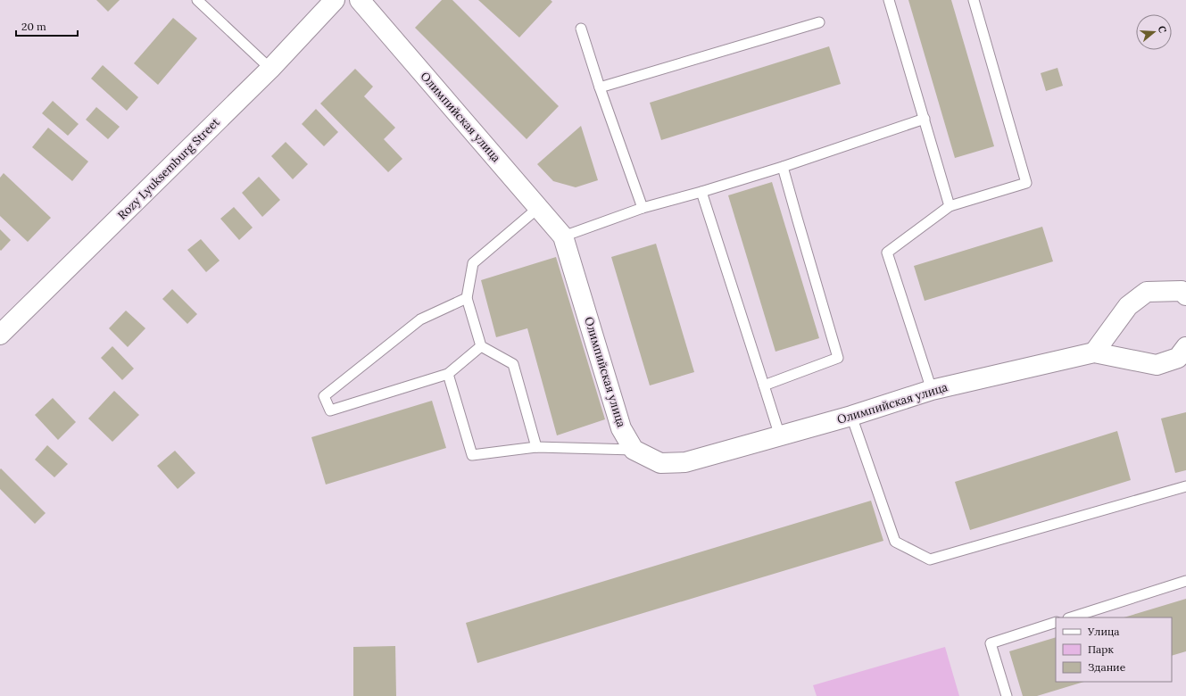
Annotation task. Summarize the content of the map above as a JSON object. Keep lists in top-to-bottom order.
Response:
{
  "streets": {
    "street": ["Олимпийская улица", "Rozy Lyuksemburg Street"]
  },
  "legend": ["Улица", "Парк", "Здание"],
  "scale_bar": "20 m",
  "north": "right"
}
